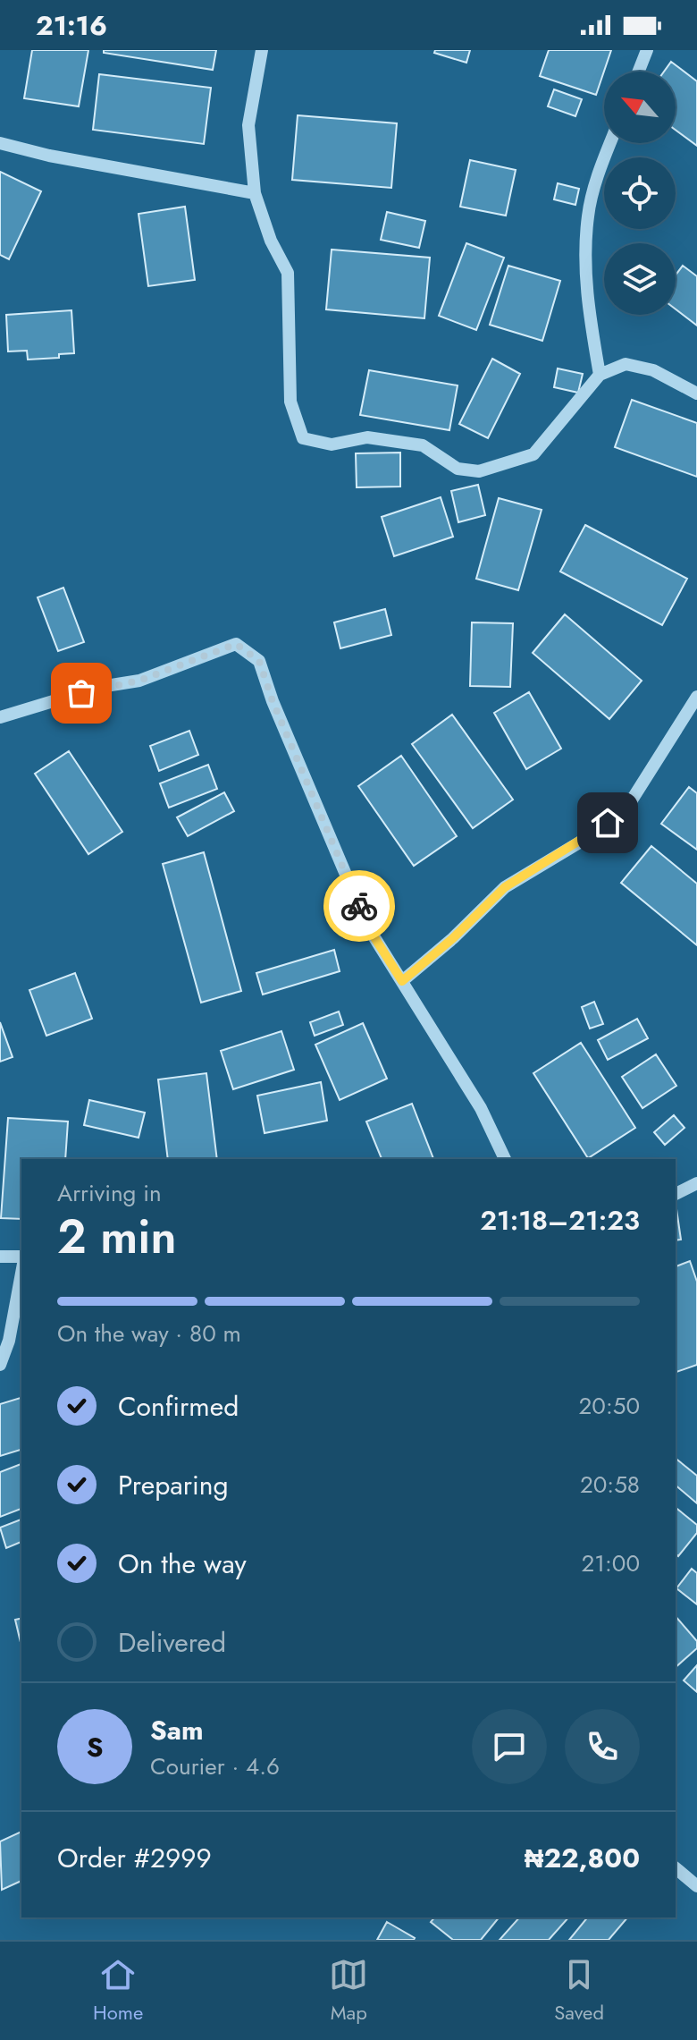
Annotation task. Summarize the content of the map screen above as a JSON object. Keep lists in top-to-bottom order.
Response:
{
  "north": "top left",
  "page": {
    "status": "21:16",
    "heading": ["2 min", "Arriving in", "21:18–21:23"],
    "panel": [
      "Sam",
      "Courier · 4.6",
      "Order #2999",
      "₦22,800"
    ],
    "bar": "On the way · 80 m",
    "list": [
      ["Confirmed", "20:50"],
      ["Preparing", "20:58"],
      ["On the way", "21:00"],
      "Delivered"
    ],
    "round": "S",
    "tabs": ["Home", "Map", "Saved"]
  }
}
